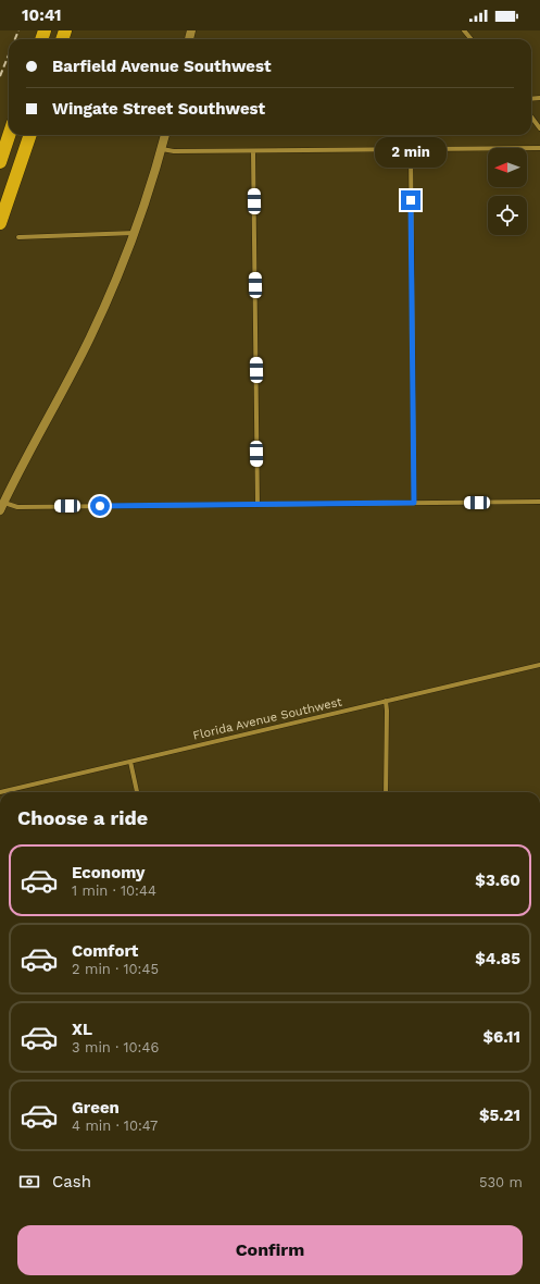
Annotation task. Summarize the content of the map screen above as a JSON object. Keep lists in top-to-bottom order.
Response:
{
  "streets": {
    "street": ["Florida Avenue Southwest"]
  },
  "north": "left",
  "page": {
    "status": "10:41",
    "banner": ["Barfield Avenue Southwest", "Wingate Street Southwest"],
    "bubble": "2 min",
    "heading": "Choose a ride",
    "list": [
      {
        "name": "Economy",
        "note": "1 min · 10:44",
        "value": "$3.60"
      },
      {
        "name": "Comfort",
        "note": "2 min · 10:45",
        "value": "$4.85"
      },
      {
        "name": "XL",
        "note": "3 min · 10:46",
        "value": "$6.11"
      },
      {
        "name": "Green",
        "note": "4 min · 10:47",
        "value": "$5.21"
      }
    ],
    "pay": ["Cash", "530 m"],
    "buttons": "Confirm"
  }
}
